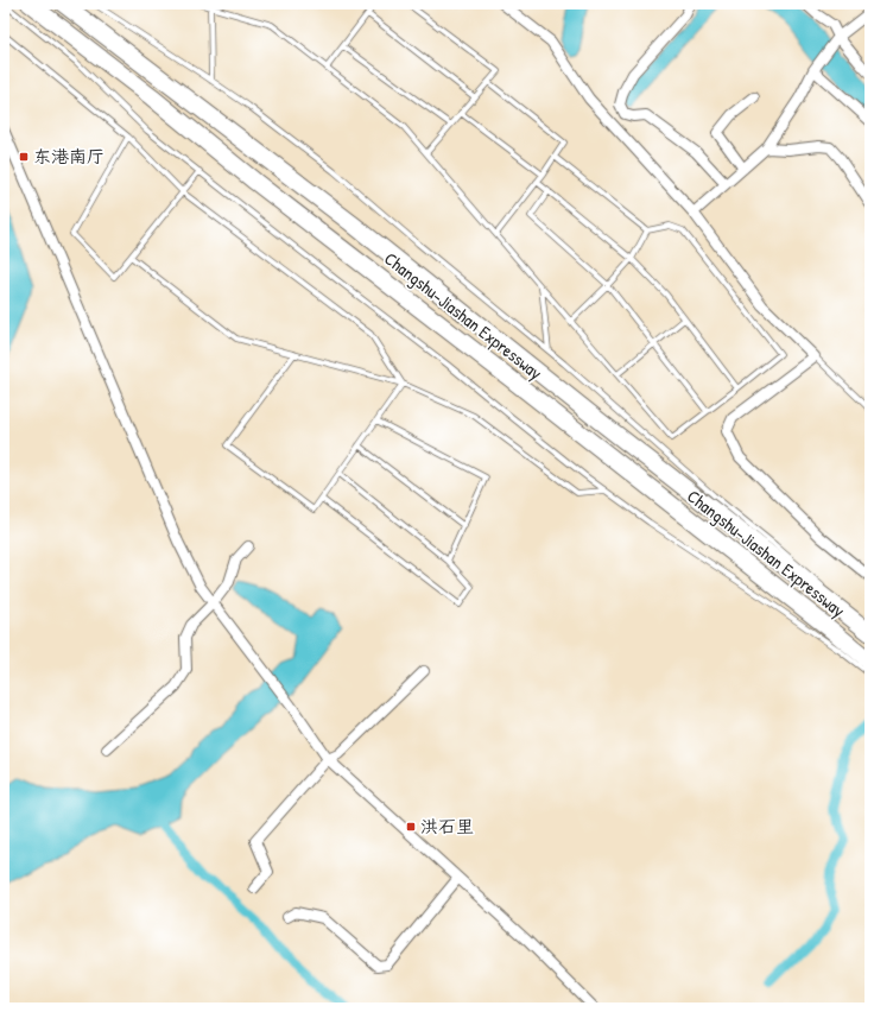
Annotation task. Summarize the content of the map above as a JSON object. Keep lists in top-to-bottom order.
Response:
{
  "streets": {
    "highway": ["Changshu-Jiashan Expressway"]
  },
  "places": {
    "transit": ["东港南厅", "洪石里"]
  }
}
